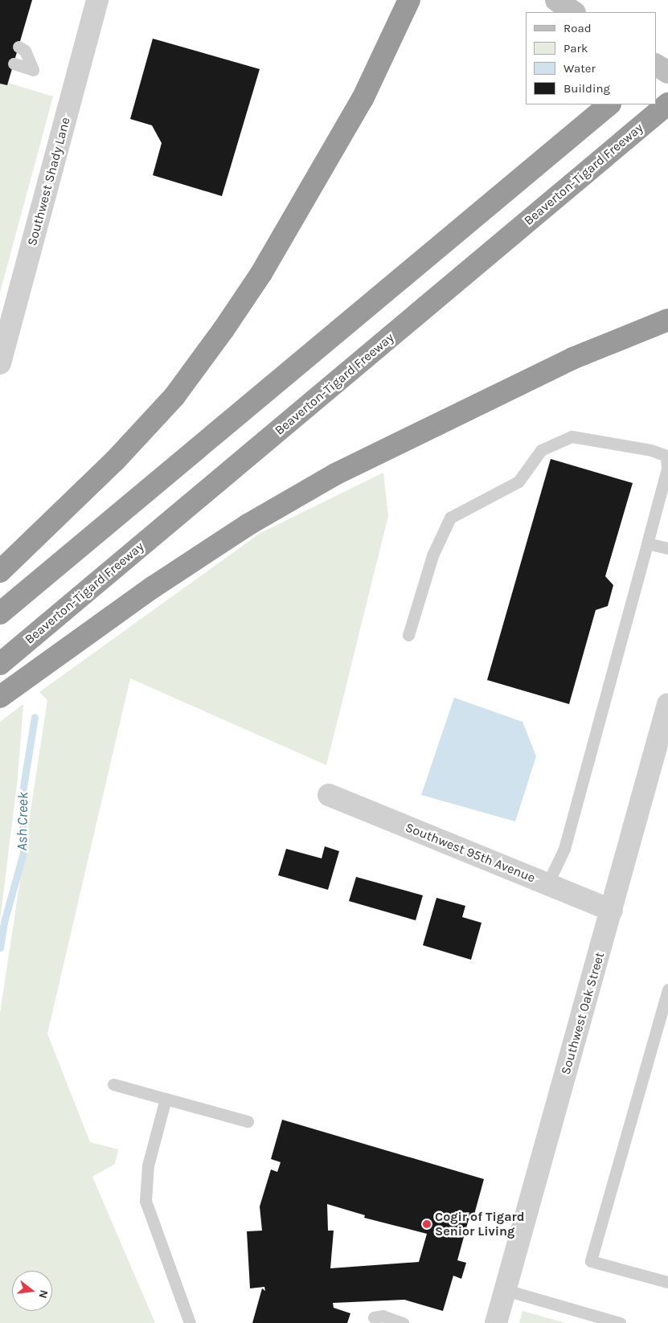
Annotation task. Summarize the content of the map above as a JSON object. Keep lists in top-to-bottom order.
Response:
{
  "streets": {
    "highway": ["Beaverton-Tigard Freeway"],
    "street": ["Southwest Shady Lane", "Southwest 95th Avenue", "Southwest Oak Street"]
  },
  "crossings": [
    ["Southwest 95th Avenue", "Southwest Oak Street"]
  ],
  "water": ["Ash Creek"],
  "places": ["Cogir of Tigard Senior Living"],
  "legend": [
    "Road",
    "Park",
    "Water",
    "Building"
  ],
  "north": "right"
}
